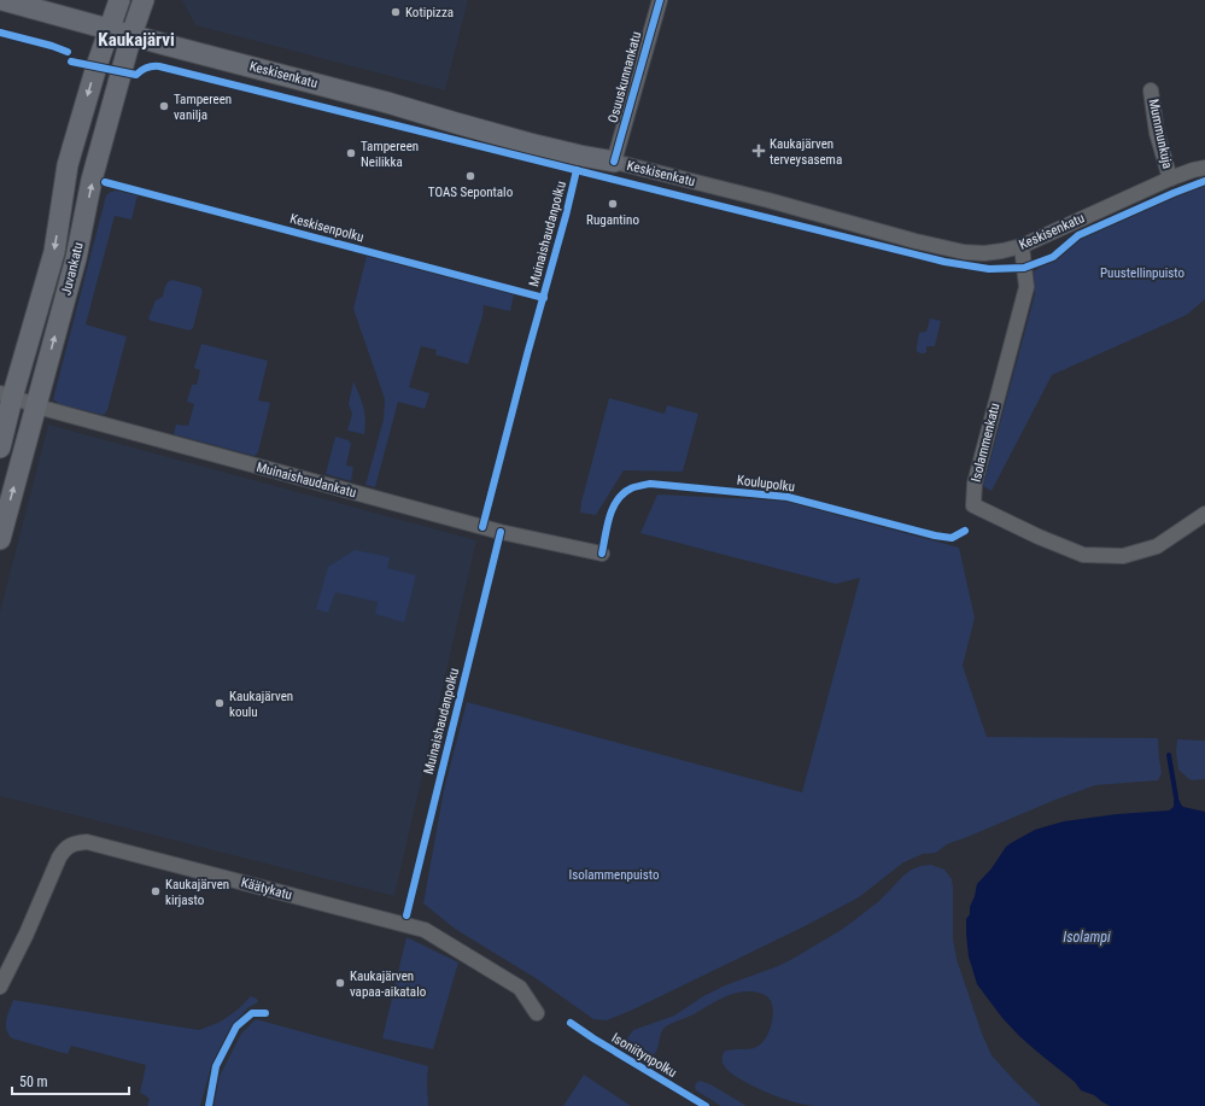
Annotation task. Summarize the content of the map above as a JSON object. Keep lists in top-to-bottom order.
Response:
{
  "streets": {
    "main road": ["Keskisenkatu", "Juvankatu"],
    "street": [
      "Osuuskunnankatu",
      "Mummunkuja",
      "Isolammenkatu",
      "Muinaishaudankatu",
      "Käätykatu"
    ],
    "cycle path": [
      "Keskisenpolku",
      "Muinaishaudanpolku",
      "Koulupolku",
      "Isoniitynpolku"
    ]
  },
  "crossings": [
    ["Keskisenkatu", "Osuuskunnankatu"],
    ["Keskisenkatu", "Mummunkuja"],
    ["Keskisenkatu", "Juvankatu"],
    ["Keskisenkatu", "Isolammenkatu"],
    ["Juvankatu", "Muinaishaudankatu"]
  ],
  "districts": ["Kaukajärvi"],
  "water": ["Isolampi"],
  "parks": ["Puustellinpuisto", "Isolammenpuisto"],
  "places": {
    "other": [
      "Kotipizza",
      "Tampereen vanilja",
      "Tampereen Neilikka",
      "TOAS Sepontalo",
      "Rugantino",
      "Kaukajärven koulu",
      "Kaukajärven kirjasto",
      "Kaukajärven vapaa-aikatalo"
    ],
    "health": ["Kaukajärven terveysasema"]
  },
  "scale_bar": "50 m"
}
